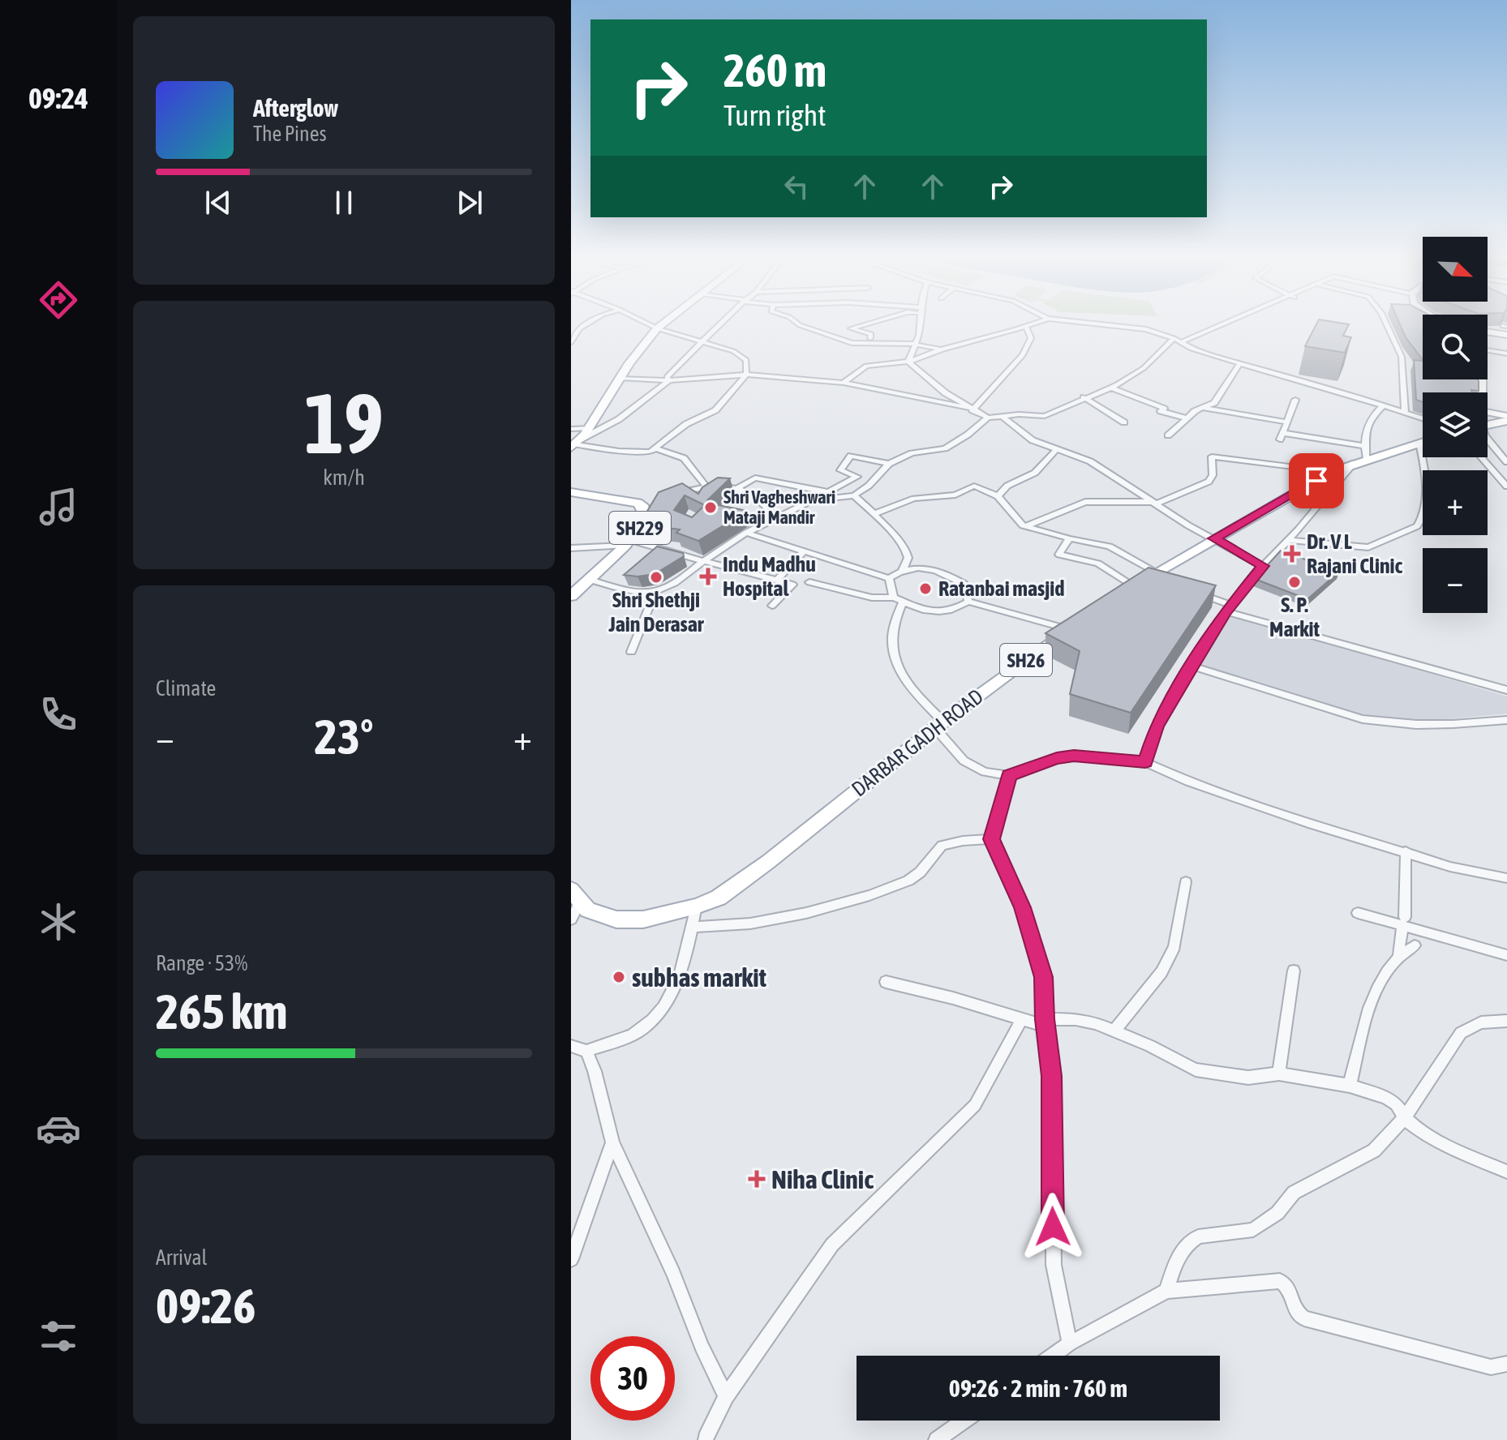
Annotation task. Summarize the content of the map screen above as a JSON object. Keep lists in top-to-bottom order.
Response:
{
  "streets": {
    "main road": ["SH229", "SH26", "DARBAR GADH ROAD"]
  },
  "places": {
    "other": [
      "Shri Vagheshwari Mataji Mandir",
      "Shri Shethji Jain Derasar",
      "S. P. Markit",
      "Ratanbai masjid",
      "subhas markit"
    ],
    "health": ["Dr. V L Rajani Clinic", "Indu Madhu Hospital", "Niha Clinic"]
  },
  "north": "bottom right",
  "page": {
    "tabs": "09:24",
    "turn": ["260 m", "Turn right"],
    "song": ["Afterglow", "The Pines"],
    "map_buttons": ["+", "−"],
    "tile": [
      ["19", "km/h"],
      "Climate",
      ["Range · 53%", "265 km"],
      ["Arrival", "09:26"]
    ],
    "heat": ["−", "23°", "+"],
    "limit": "30",
    "trip": "09:26 · 2 min · 760 m"
  }
}
